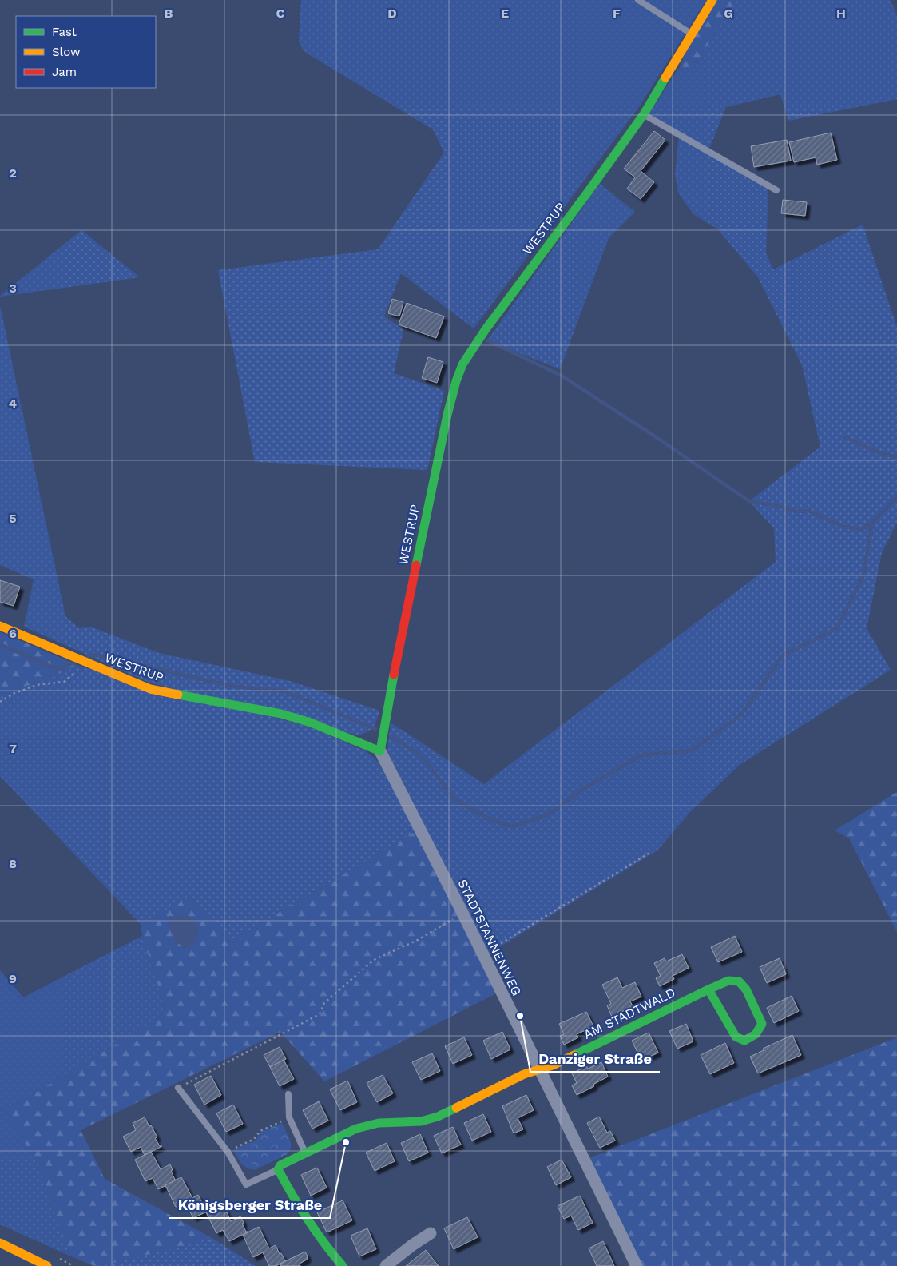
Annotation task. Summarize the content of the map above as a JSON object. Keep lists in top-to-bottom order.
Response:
{
  "streets": {
    "street": ["WESTRUP", "STADTSTANNENWEG", "AM STADTWALD"]
  },
  "crossings": [
    ["WESTRUP", "STADTSTANNENWEG"],
    ["STADTSTANNENWEG", "AM STADTWALD"]
  ],
  "places": ["Danziger Straße", "Königsberger Straße"],
  "legend": ["Fast", "Slow", "Jam"],
  "grid": {
    "columns": [
      "B",
      "C",
      "D",
      "E",
      "F",
      "G",
      "H"
    ],
    "rows": [
      "2",
      "3",
      "4",
      "5",
      "6",
      "7",
      "8",
      "9"
    ]
  }
}
